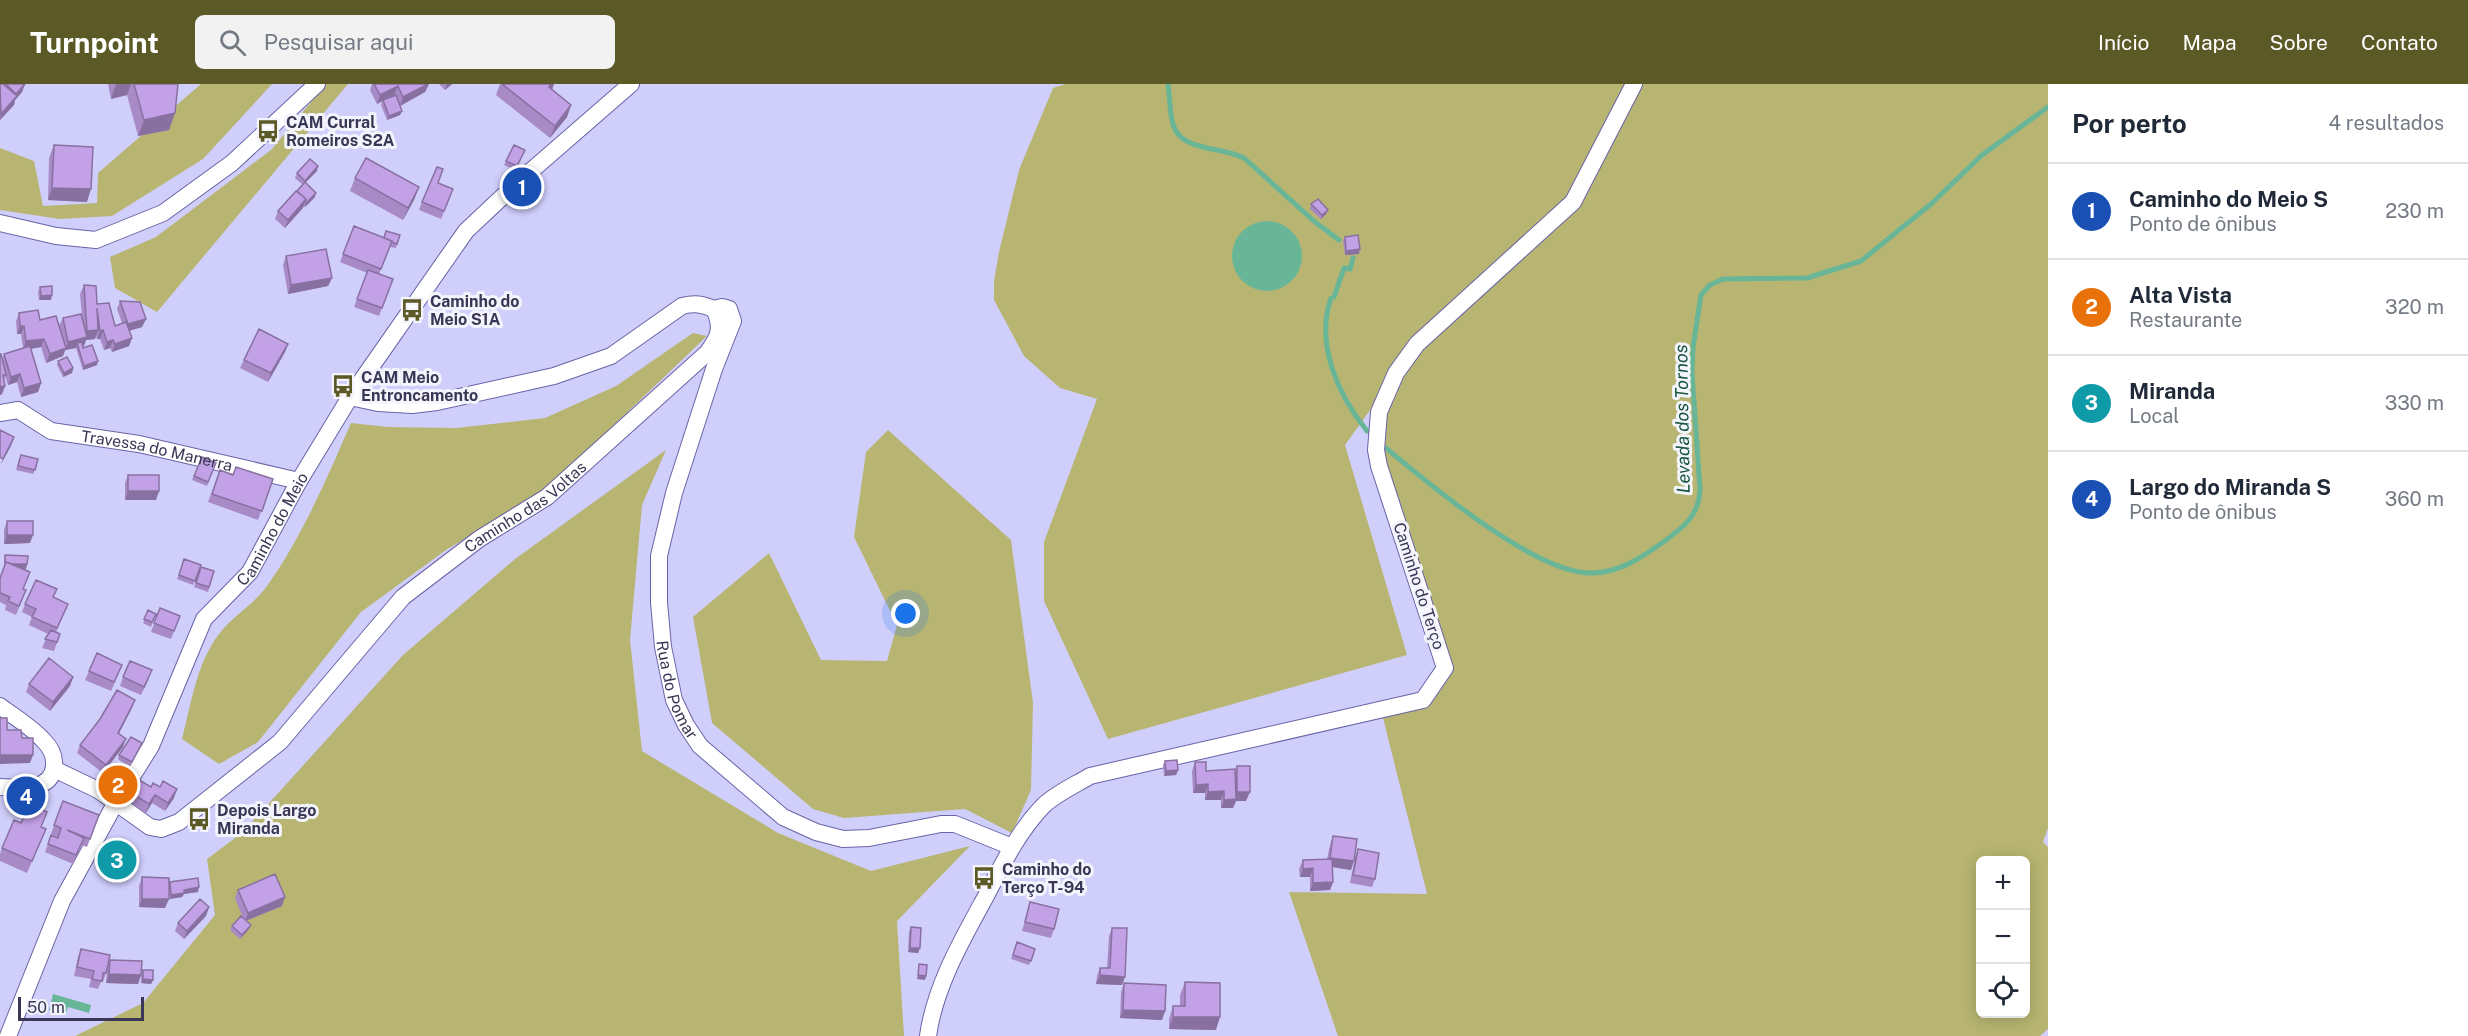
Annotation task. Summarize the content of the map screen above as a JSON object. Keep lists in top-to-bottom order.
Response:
{
  "streets": {
    "street": [
      "Travessa do Manerra",
      "Caminho das Voltas",
      "Caminho do Meio",
      "Caminho do Terço",
      "Rua do Pomar"
    ]
  },
  "crossings": [
    ["Travessa do Manerra", "Caminho do Meio"],
    ["Caminho das Voltas", "Caminho do Meio"],
    ["Caminho das Voltas", "Rua do Pomar"],
    ["Caminho do Terço", "Rua do Pomar"]
  ],
  "water": ["Levada dos Tornos"],
  "places": {
    "bus stop": [
      "CAM Curral Romeiros S2A",
      "Caminho do Meio S1A",
      "CAM Meio Entroncamento",
      "Depois Largo Miranda",
      "Caminho do Terço T-94"
    ]
  },
  "scale_bar": "50 m",
  "page": {
    "header": "Turnpoint",
    "search": "Pesquisar aqui",
    "nav": [
      "Início",
      "Mapa",
      "Sobre",
      "Contato"
    ],
    "heading": ["Por perto", "4 resultados"],
    "list": [
      {
        "mark": "1",
        "name": "Caminho do Meio S",
        "note": "Ponto de ônibus",
        "value": "230 m"
      },
      {
        "mark": "2",
        "name": "Alta Vista",
        "note": "Restaurante",
        "value": "320 m"
      },
      {
        "mark": "3",
        "name": "Miranda",
        "note": "Local",
        "value": "330 m"
      },
      {
        "mark": "4",
        "name": "Largo do Miranda S",
        "note": "Ponto de ônibus",
        "value": "360 m"
      }
    ],
    "pins": [
      "1",
      "2",
      "4",
      "3"
    ],
    "map_buttons": ["+", "−"],
    "scale": "50 m"
  }
}
